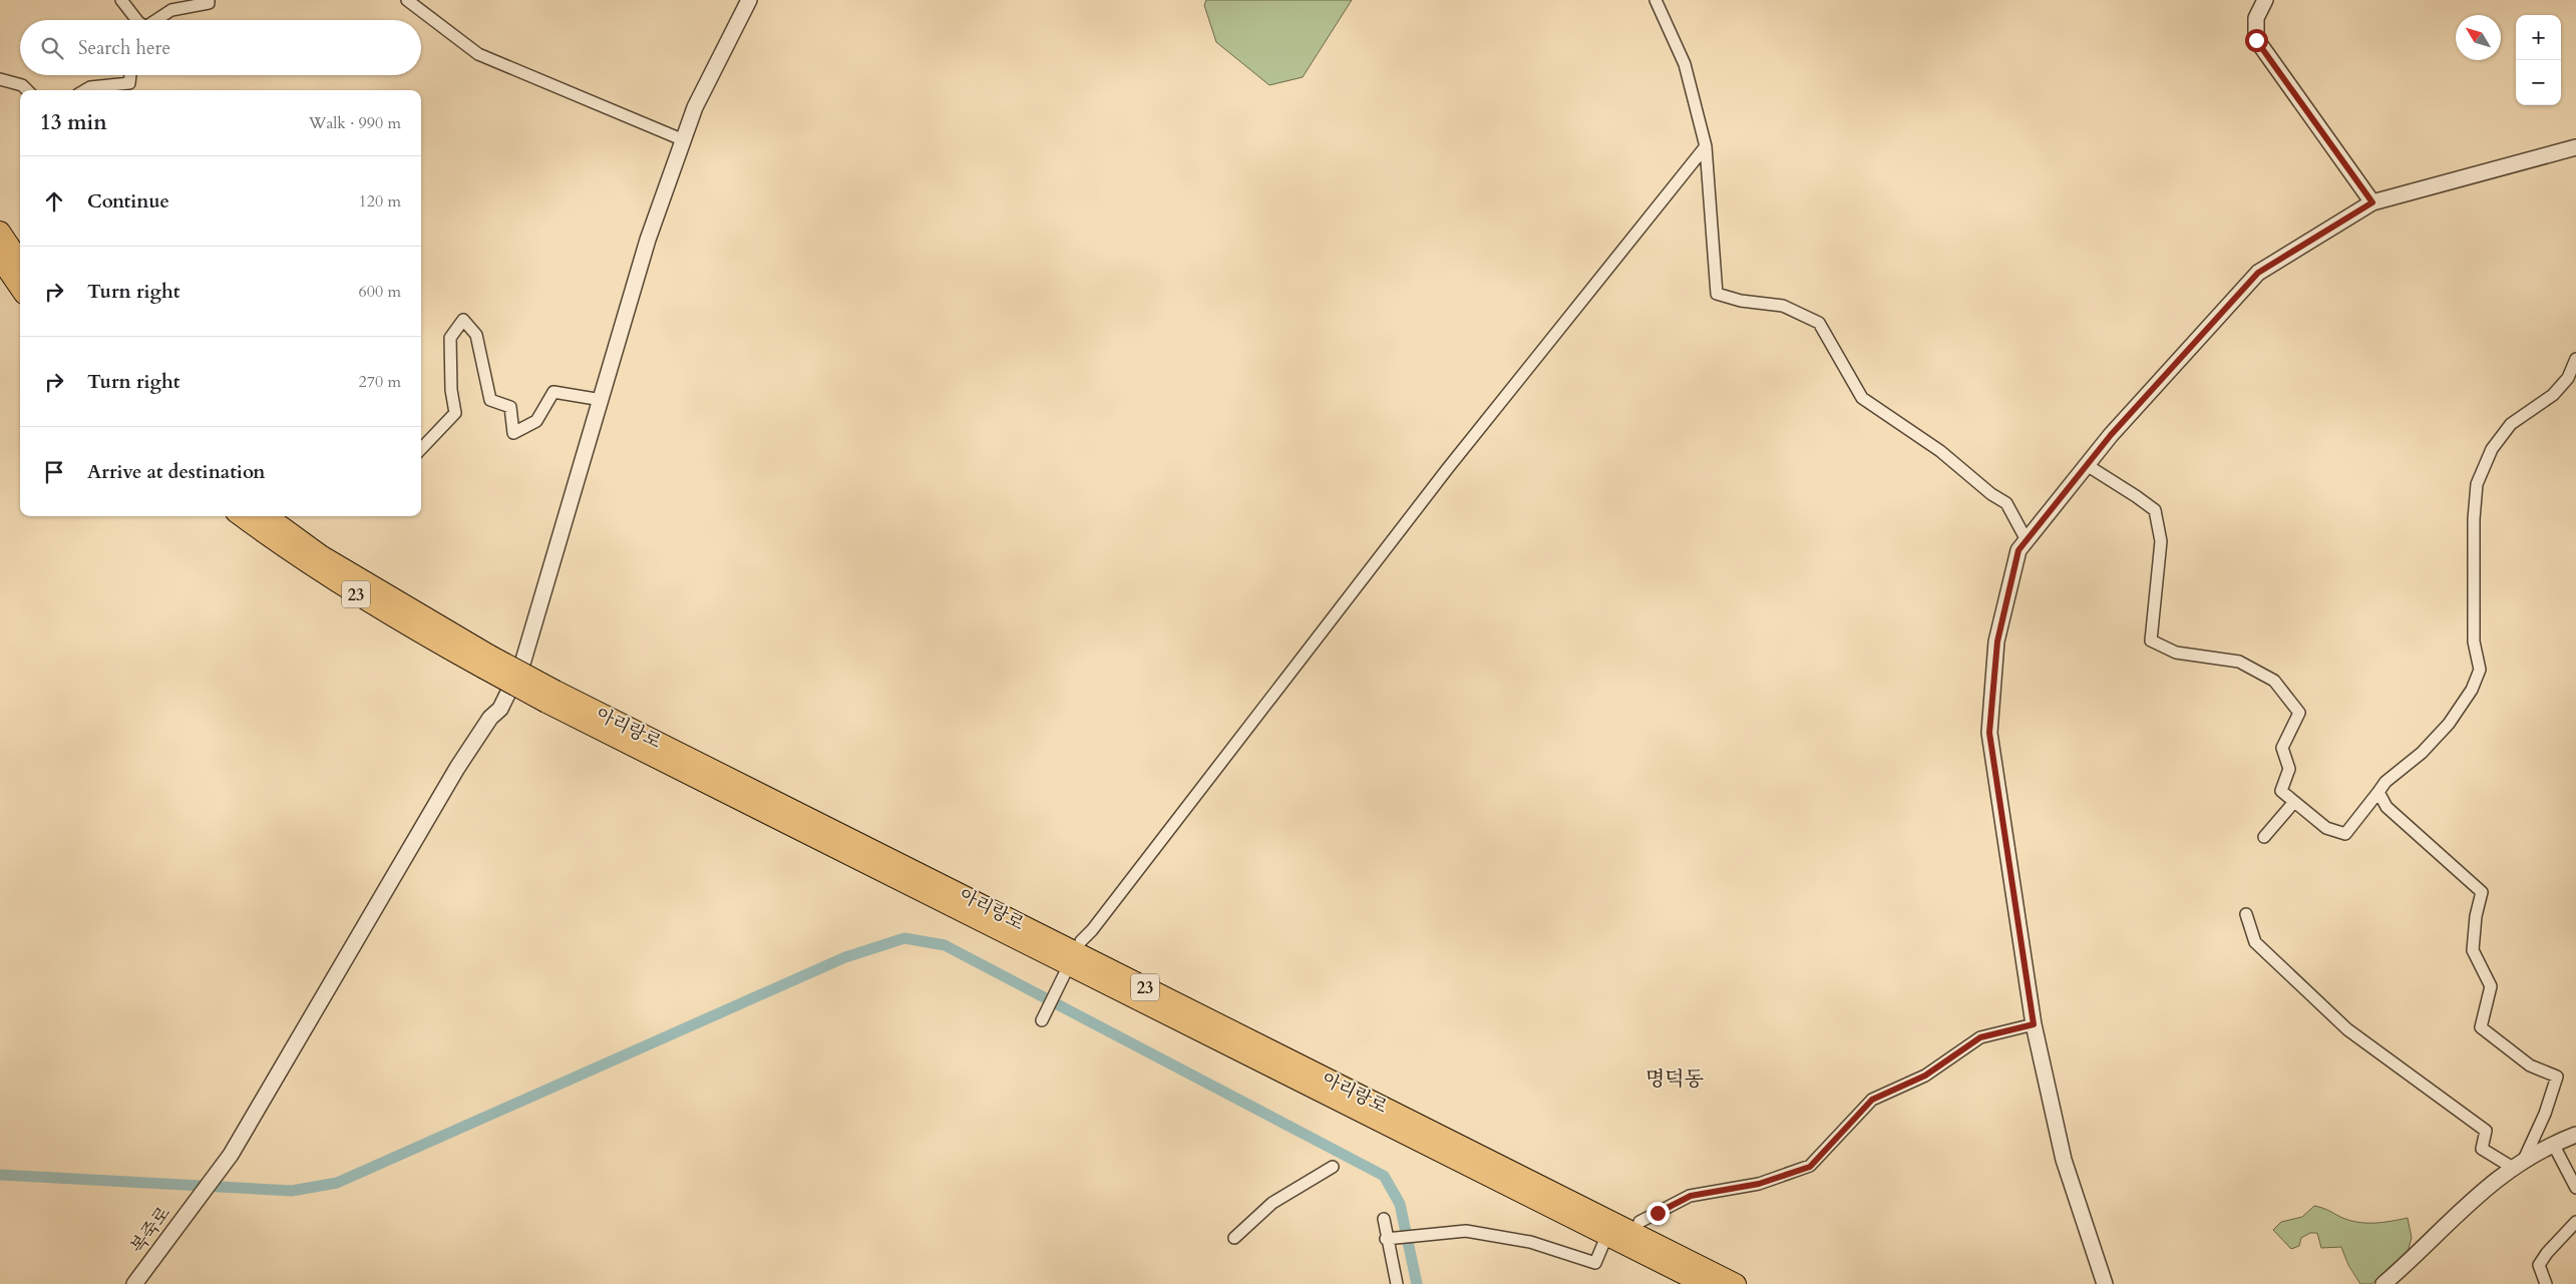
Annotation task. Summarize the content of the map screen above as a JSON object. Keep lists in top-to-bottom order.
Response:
{
  "streets": {
    "highway": ["23", "아리랑로"],
    "street": ["복죽로"]
  },
  "districts": ["명덕동"],
  "north": "top left",
  "page": {
    "map_buttons": ["+", "−"],
    "search": "Search here",
    "heading": ["13 min", "Walk · 990 m"],
    "list": [
      ["Continue", "120 m"],
      ["Turn right", "600 m"],
      ["Turn right", "270 m"],
      "Arrive at destination"
    ]
  }
}
